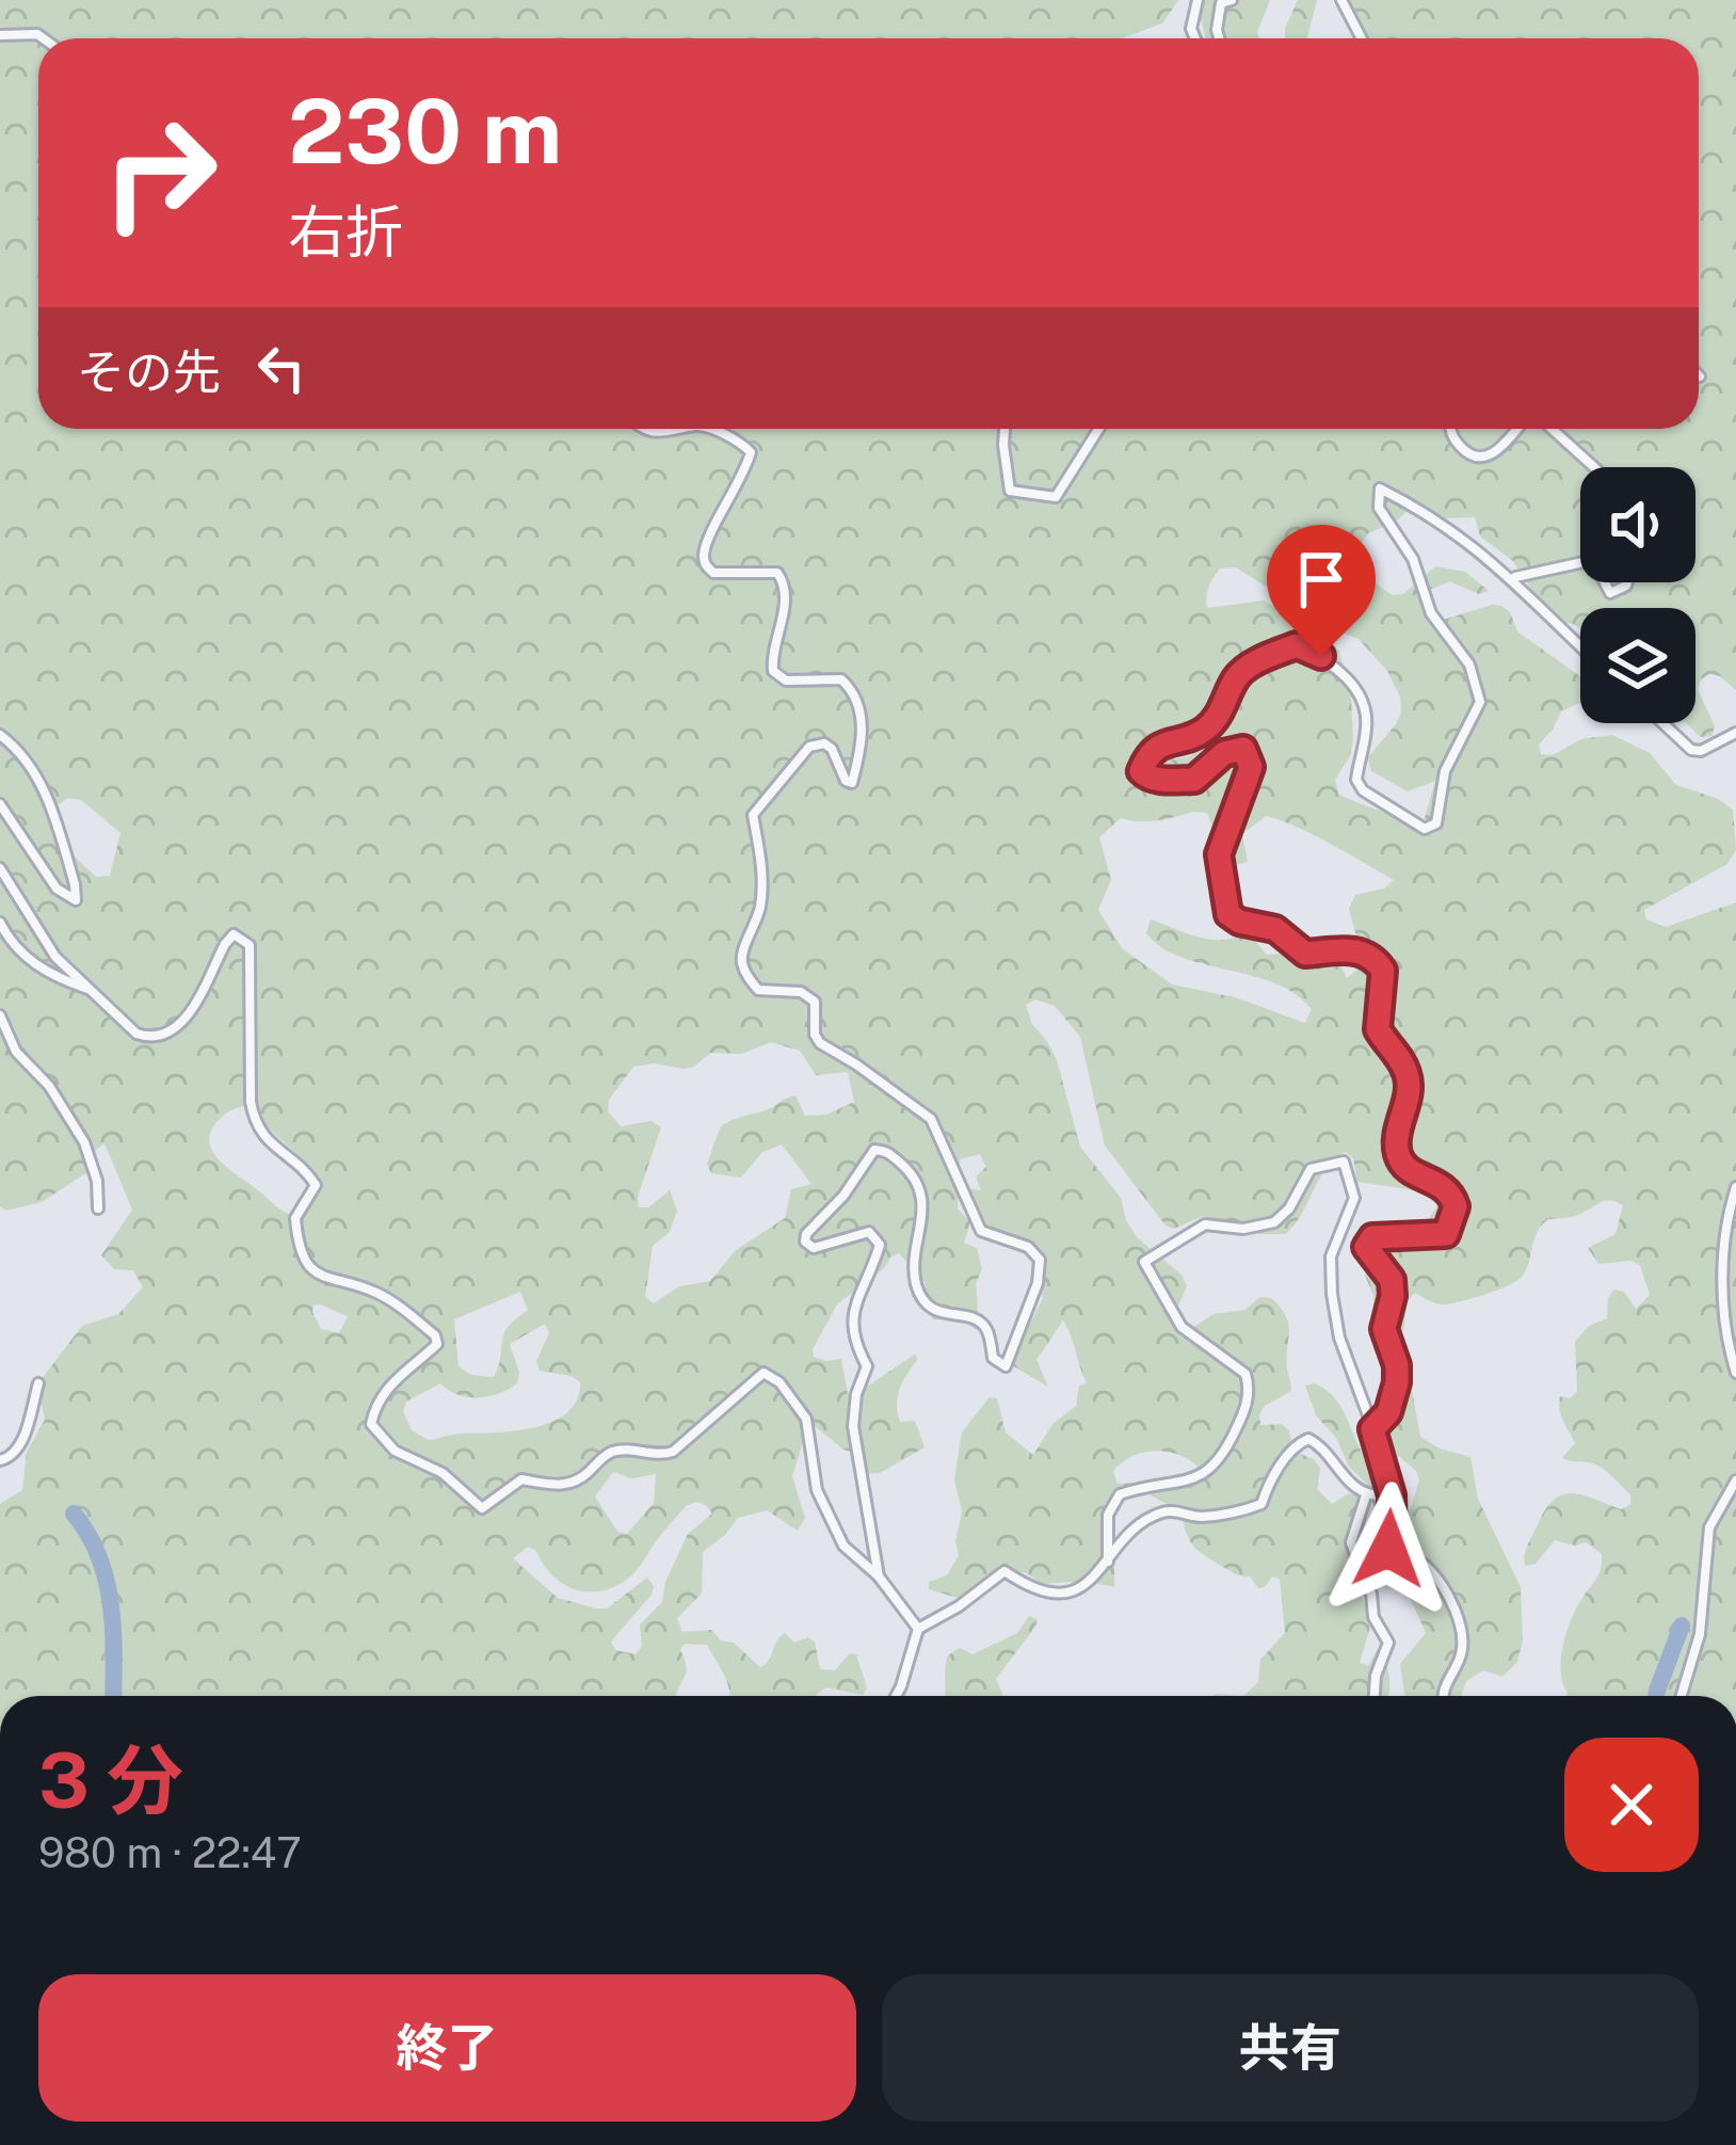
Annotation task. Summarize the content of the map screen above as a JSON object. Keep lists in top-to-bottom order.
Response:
{
  "page": {
    "turn": ["230 m", "右折"],
    "then": "その先",
    "heading": ["3 分", "980 m · 22:47"],
    "buttons": ["終了", "共有"]
  }
}
